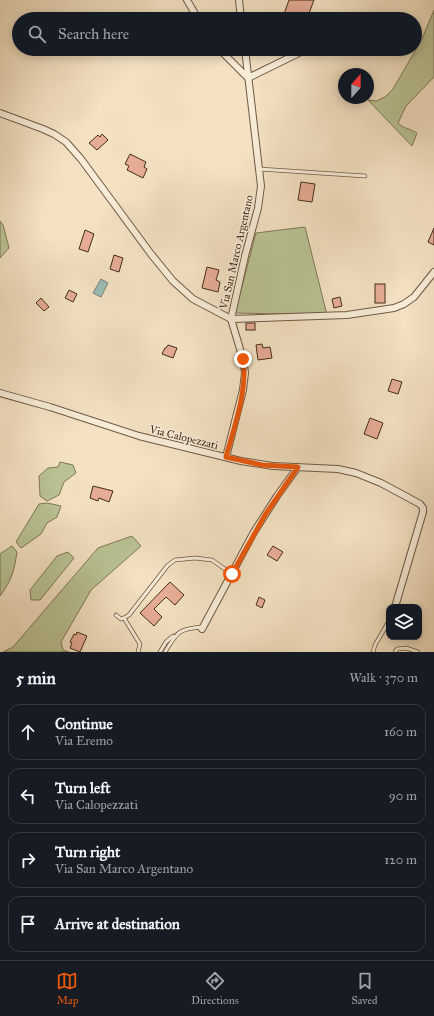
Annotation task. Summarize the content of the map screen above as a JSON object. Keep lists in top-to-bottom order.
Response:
{
  "streets": {
    "street": ["Via San Marco Argentano", "Via Calopezzati"]
  },
  "crossings": [
    ["Via San Marco Argentano", "Via Calopezzati"]
  ],
  "north": "top",
  "page": {
    "search": "Search here",
    "heading": ["5 min", "Walk · 370 m"],
    "list": [
      ["Continue", "Via Eremo", "160 m"],
      ["Turn left", "Via Calopezzati", "90 m"],
      ["Turn right", "Via San Marco Argentano", "120 m"],
      "Arrive at destination"
    ],
    "nav": ["Map", "Directions", "Saved"]
  }
}
